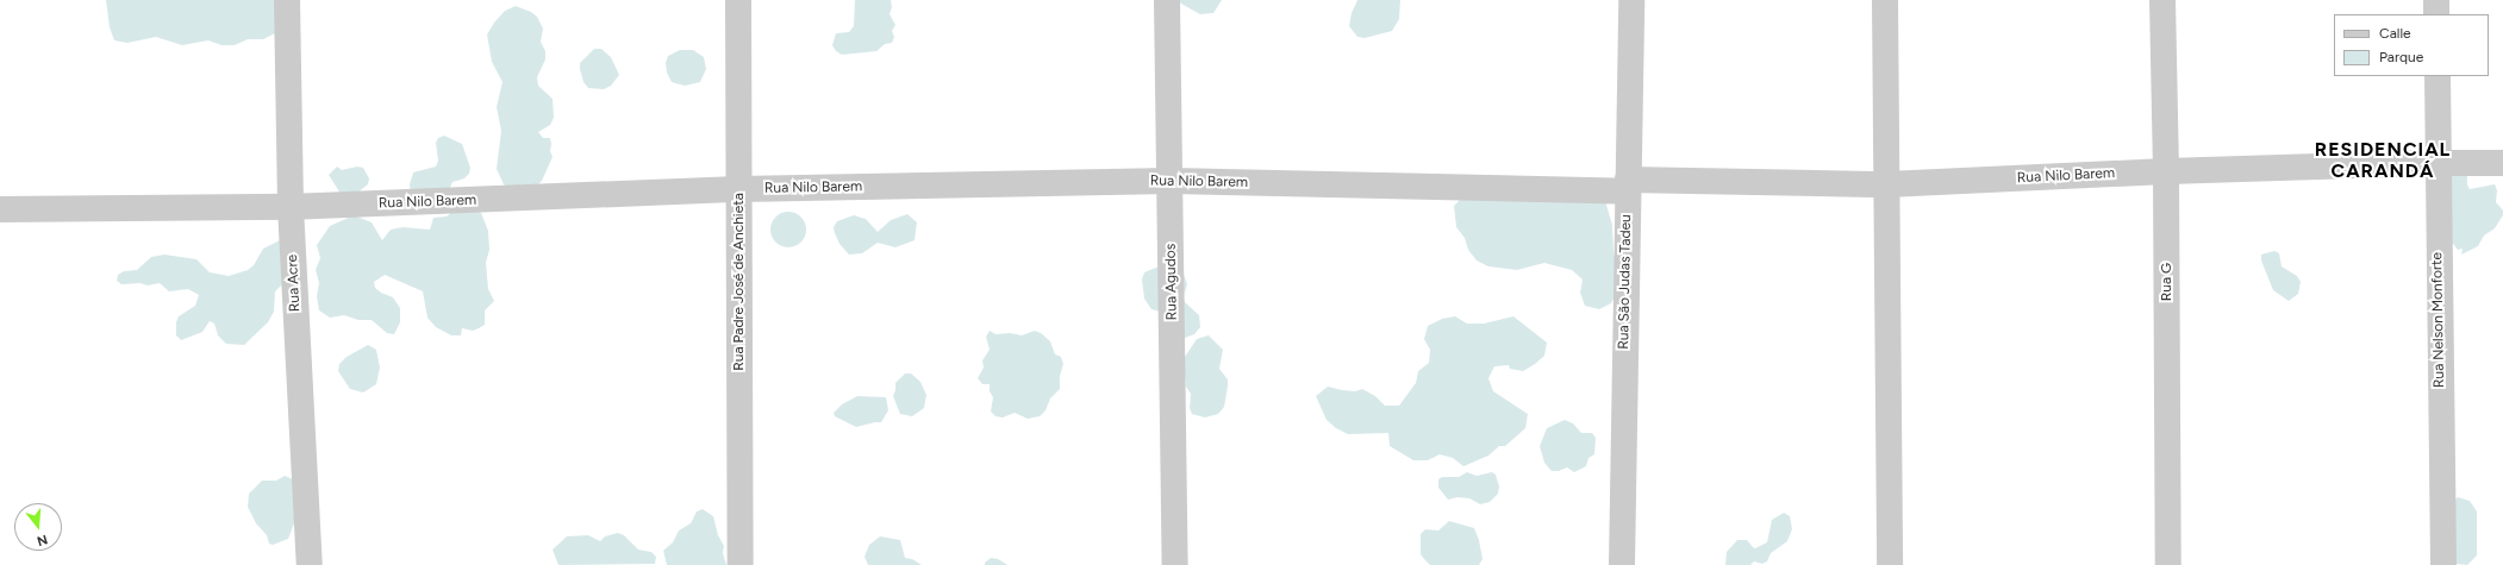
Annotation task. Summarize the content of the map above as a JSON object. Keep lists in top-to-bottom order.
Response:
{
  "streets": {
    "street": [
      "Rua Nilo Barem",
      "Rua Padre José de Anchieta",
      "Rua Agudos",
      "Rua São Judas Tadeu",
      "Rua G",
      "Rua Acre",
      "Rua Nelson Monforte"
    ]
  },
  "crossings": [
    ["Rua Nilo Barem", "Rua Padre José de Anchieta"],
    ["Rua Nilo Barem", "Rua Agudos"],
    ["Rua Nilo Barem", "Rua São Judas Tadeu"],
    ["Rua Nilo Barem", "Rua G"],
    ["Rua Nilo Barem", "Rua Acre"],
    ["Rua Nilo Barem", "Rua Nelson Monforte"]
  ],
  "districts": ["RESIDENCIAL CARANDÁ"],
  "legend": ["Calle", "Parque"],
  "north": "bottom"
}
